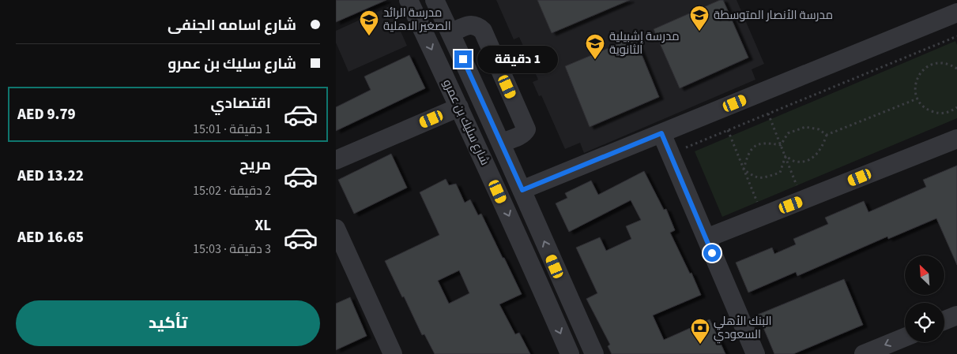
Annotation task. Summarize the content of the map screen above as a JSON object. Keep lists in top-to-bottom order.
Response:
{
  "streets": {
    "street": ["شارع سليك بن عمرو"]
  },
  "places": {
    "school or university": ["مدرسة الأنصار المتوسطة", "مدرسة الرائد الصغير الاهلية", "مدرسة إشبيلية الثانوية"],
    "bank": ["البنك الأهلي السعودي"]
  },
  "north": "top left",
  "page": {
    "banner": ["شارع اسامه الجنفى", "شارع سليك بن عمرو"],
    "bubble": "1 دقيقة",
    "list": [
      {
        "name": "اقتصادي",
        "note": "1 دقيقة · 15:01",
        "value": "AED 9.79"
      },
      {
        "name": "مريح",
        "note": "2 دقيقة · 15:02",
        "value": "AED 13.22"
      },
      {
        "name": "XL",
        "note": "3 دقيقة · 15:03",
        "value": "AED 16.65"
      }
    ],
    "buttons": "تأكيد"
  }
}
